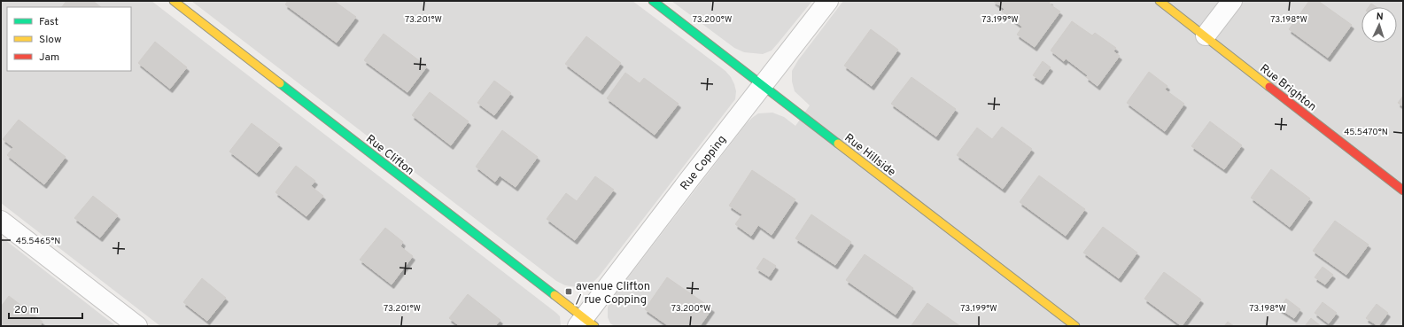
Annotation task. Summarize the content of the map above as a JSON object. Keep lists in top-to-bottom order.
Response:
{
  "streets": {
    "street": [
      "Rue Brighton",
      "Rue Clifton",
      "Rue Hillside",
      "Rue Copping"
    ]
  },
  "crossings": [
    ["Rue Clifton", "Rue Copping"],
    ["Rue Hillside", "Rue Copping"]
  ],
  "places": {
    "transit": ["avenue Clifton / rue Copping"]
  },
  "legend": ["Fast", "Slow", "Jam"],
  "scale_bar": "20 m",
  "north": "top",
  "coordinates": [
    "73.201°W",
    "73.200°W",
    "73.199°W",
    "73.198°W",
    "45.5470°N",
    "45.5465°N"
  ]
}
